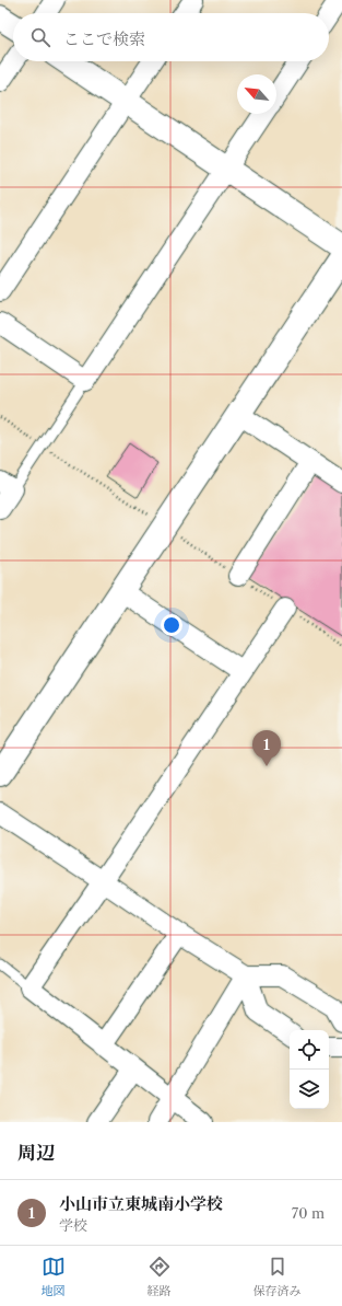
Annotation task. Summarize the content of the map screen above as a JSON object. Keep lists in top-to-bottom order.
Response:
{
  "north": "top left",
  "page": {
    "search": "ここで検索",
    "pins": "1",
    "heading": "周辺",
    "list": [
      {
        "mark": "1",
        "name": "小山市立東城南小学校",
        "note": "学校",
        "value": "70 m"
      }
    ],
    "nav": ["地図", "経路", "保存済み"]
  }
}
